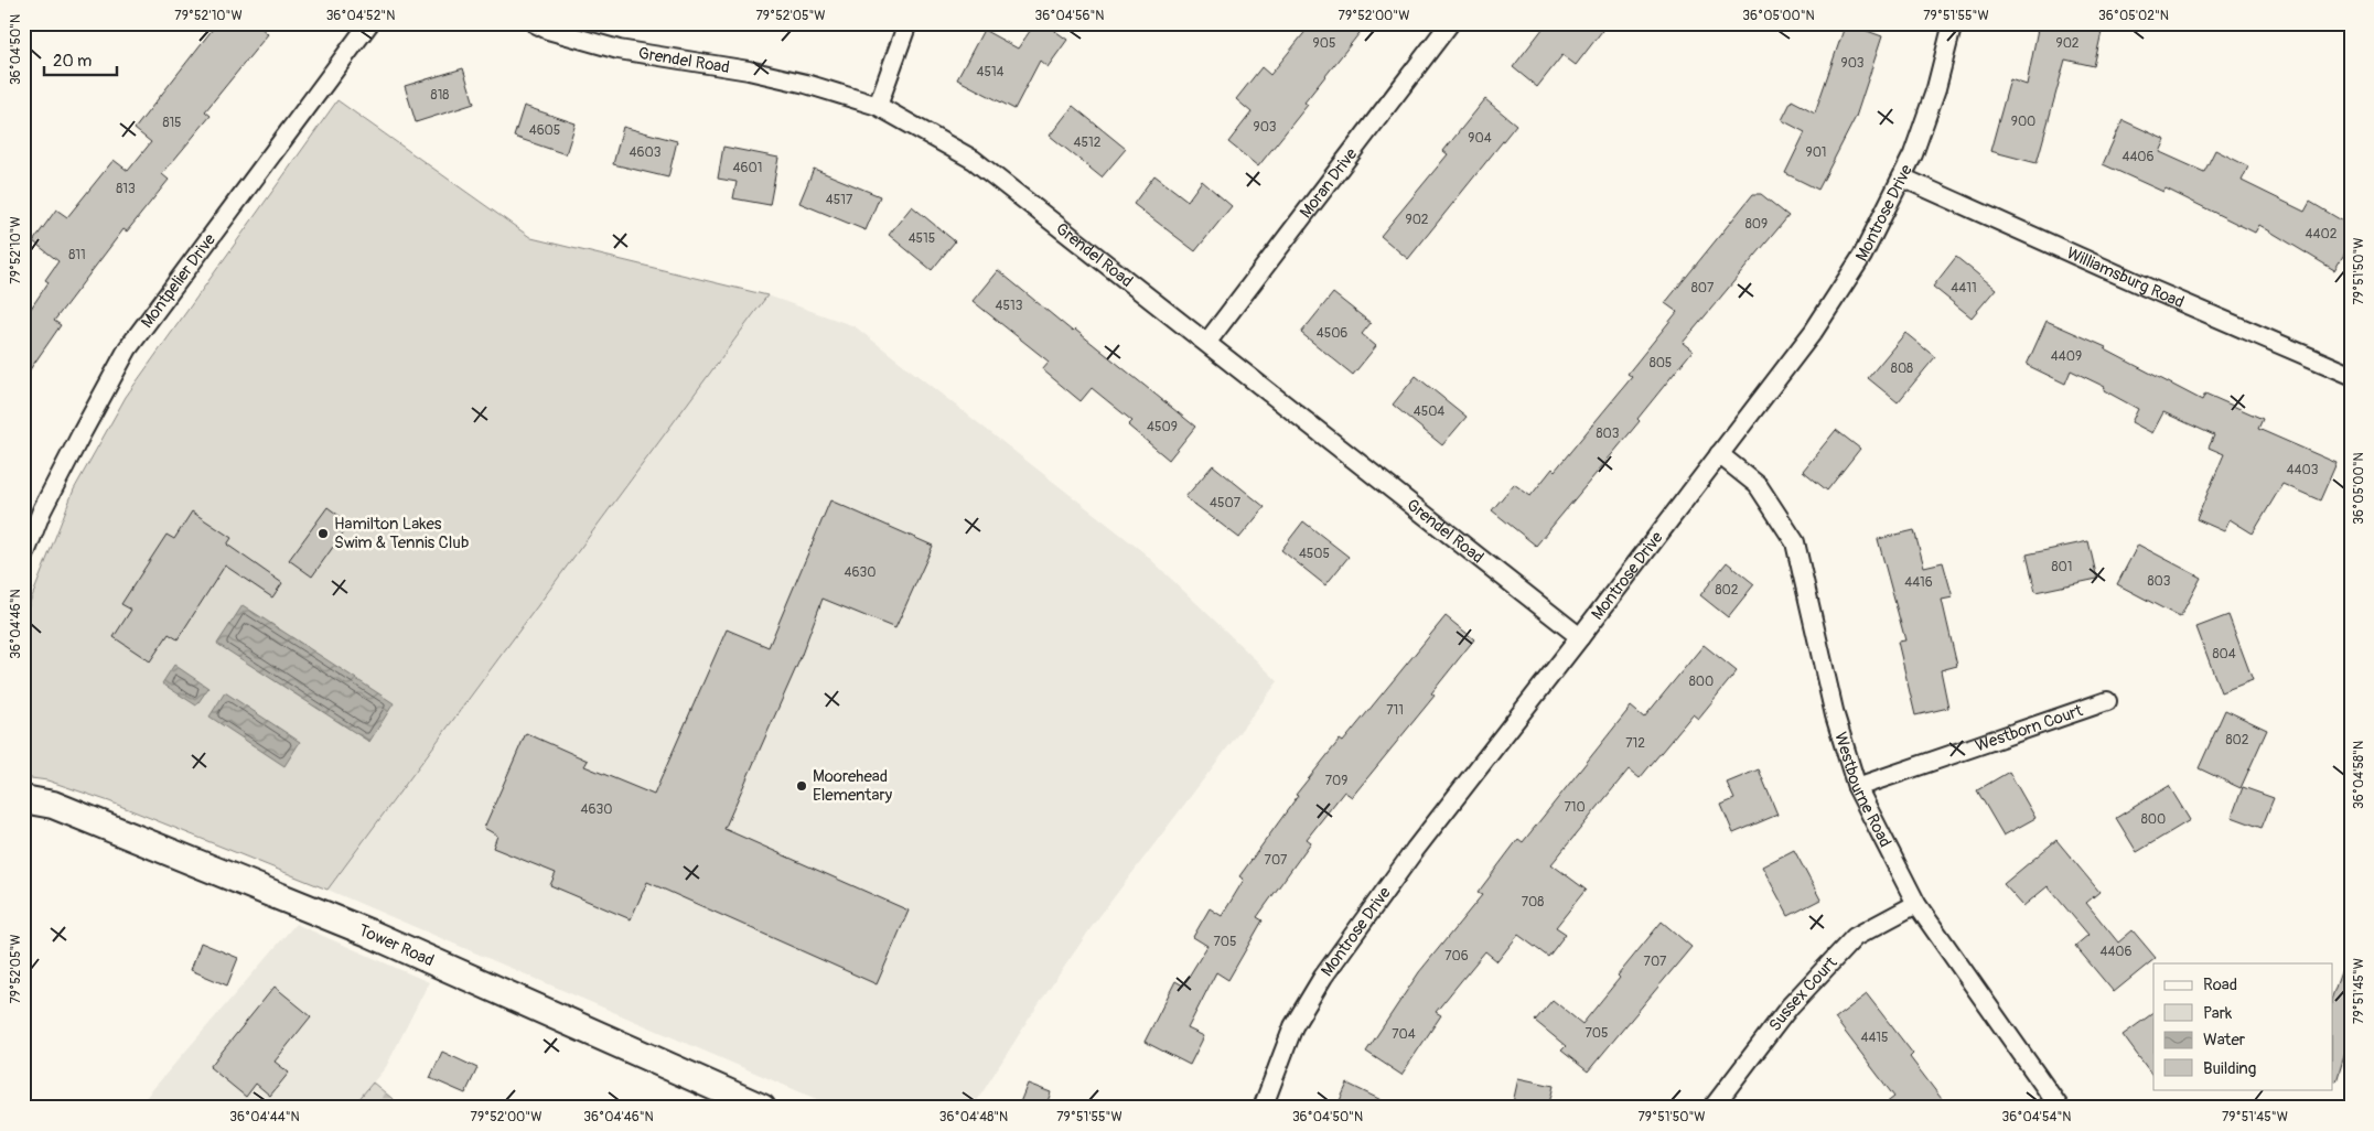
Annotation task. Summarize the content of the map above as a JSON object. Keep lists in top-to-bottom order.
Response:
{
  "streets": {
    "street": [
      "Grendel Road",
      "Moran Drive",
      "Montrose Drive",
      "Williamsburg Road",
      "Montpelier Drive",
      "Westborn Court",
      "Westbourne Road",
      "Tower Road",
      "Sussex Court"
    ]
  },
  "crossings": [
    ["Grendel Road", "Moran Drive"],
    ["Grendel Road", "Montrose Drive"],
    ["Montrose Drive", "Williamsburg Road"],
    ["Montrose Drive", "Westbourne Road"],
    ["Westborn Court", "Westbourne Road"],
    ["Westbourne Road", "Sussex Court"]
  ],
  "places": ["Hamilton Lakes Swim & Tennis Club", "Moorehead Elementary"],
  "house_numbers": [
    "905",
    "902",
    "903",
    "4514",
    "818",
    "900",
    "815",
    "903",
    "4605",
    "904",
    "4512",
    "4603",
    "901",
    "4406",
    "4601",
    "813",
    "4517",
    "902",
    "809",
    "4402",
    "4515",
    "811",
    "807",
    "4411",
    "4513",
    "4506",
    "4409",
    "805",
    "808",
    "4504",
    "4509",
    "803",
    "4403",
    "4507",
    "4505",
    "801",
    "4630",
    "803",
    "4416",
    "802",
    "804",
    "800",
    "711",
    "802",
    "712",
    "709",
    "710",
    "4630",
    "800",
    "707",
    "708",
    "705",
    "4406",
    "706",
    "707",
    "705",
    "704",
    "4415"
  ],
  "legend": [
    "Road",
    "Park",
    "Water",
    "Building"
  ],
  "scale_bar": "20 m",
  "coordinates": [
    "79°52'10\"W",
    "36°04'52\"N",
    "79°52'05\"W",
    "36°04'56\"N",
    "79°52'00\"W",
    "36°05'00\"N",
    "79°51'55\"W",
    "36°05'02\"N",
    "36°04'50\"N",
    "79°51'50\"W",
    "36°04'46\"N",
    "36°04'58\"N",
    "79°51'45\"W",
    "36°04'44\"N",
    "36°04'48\"N",
    "36°04'54\"N"
  ]
}
